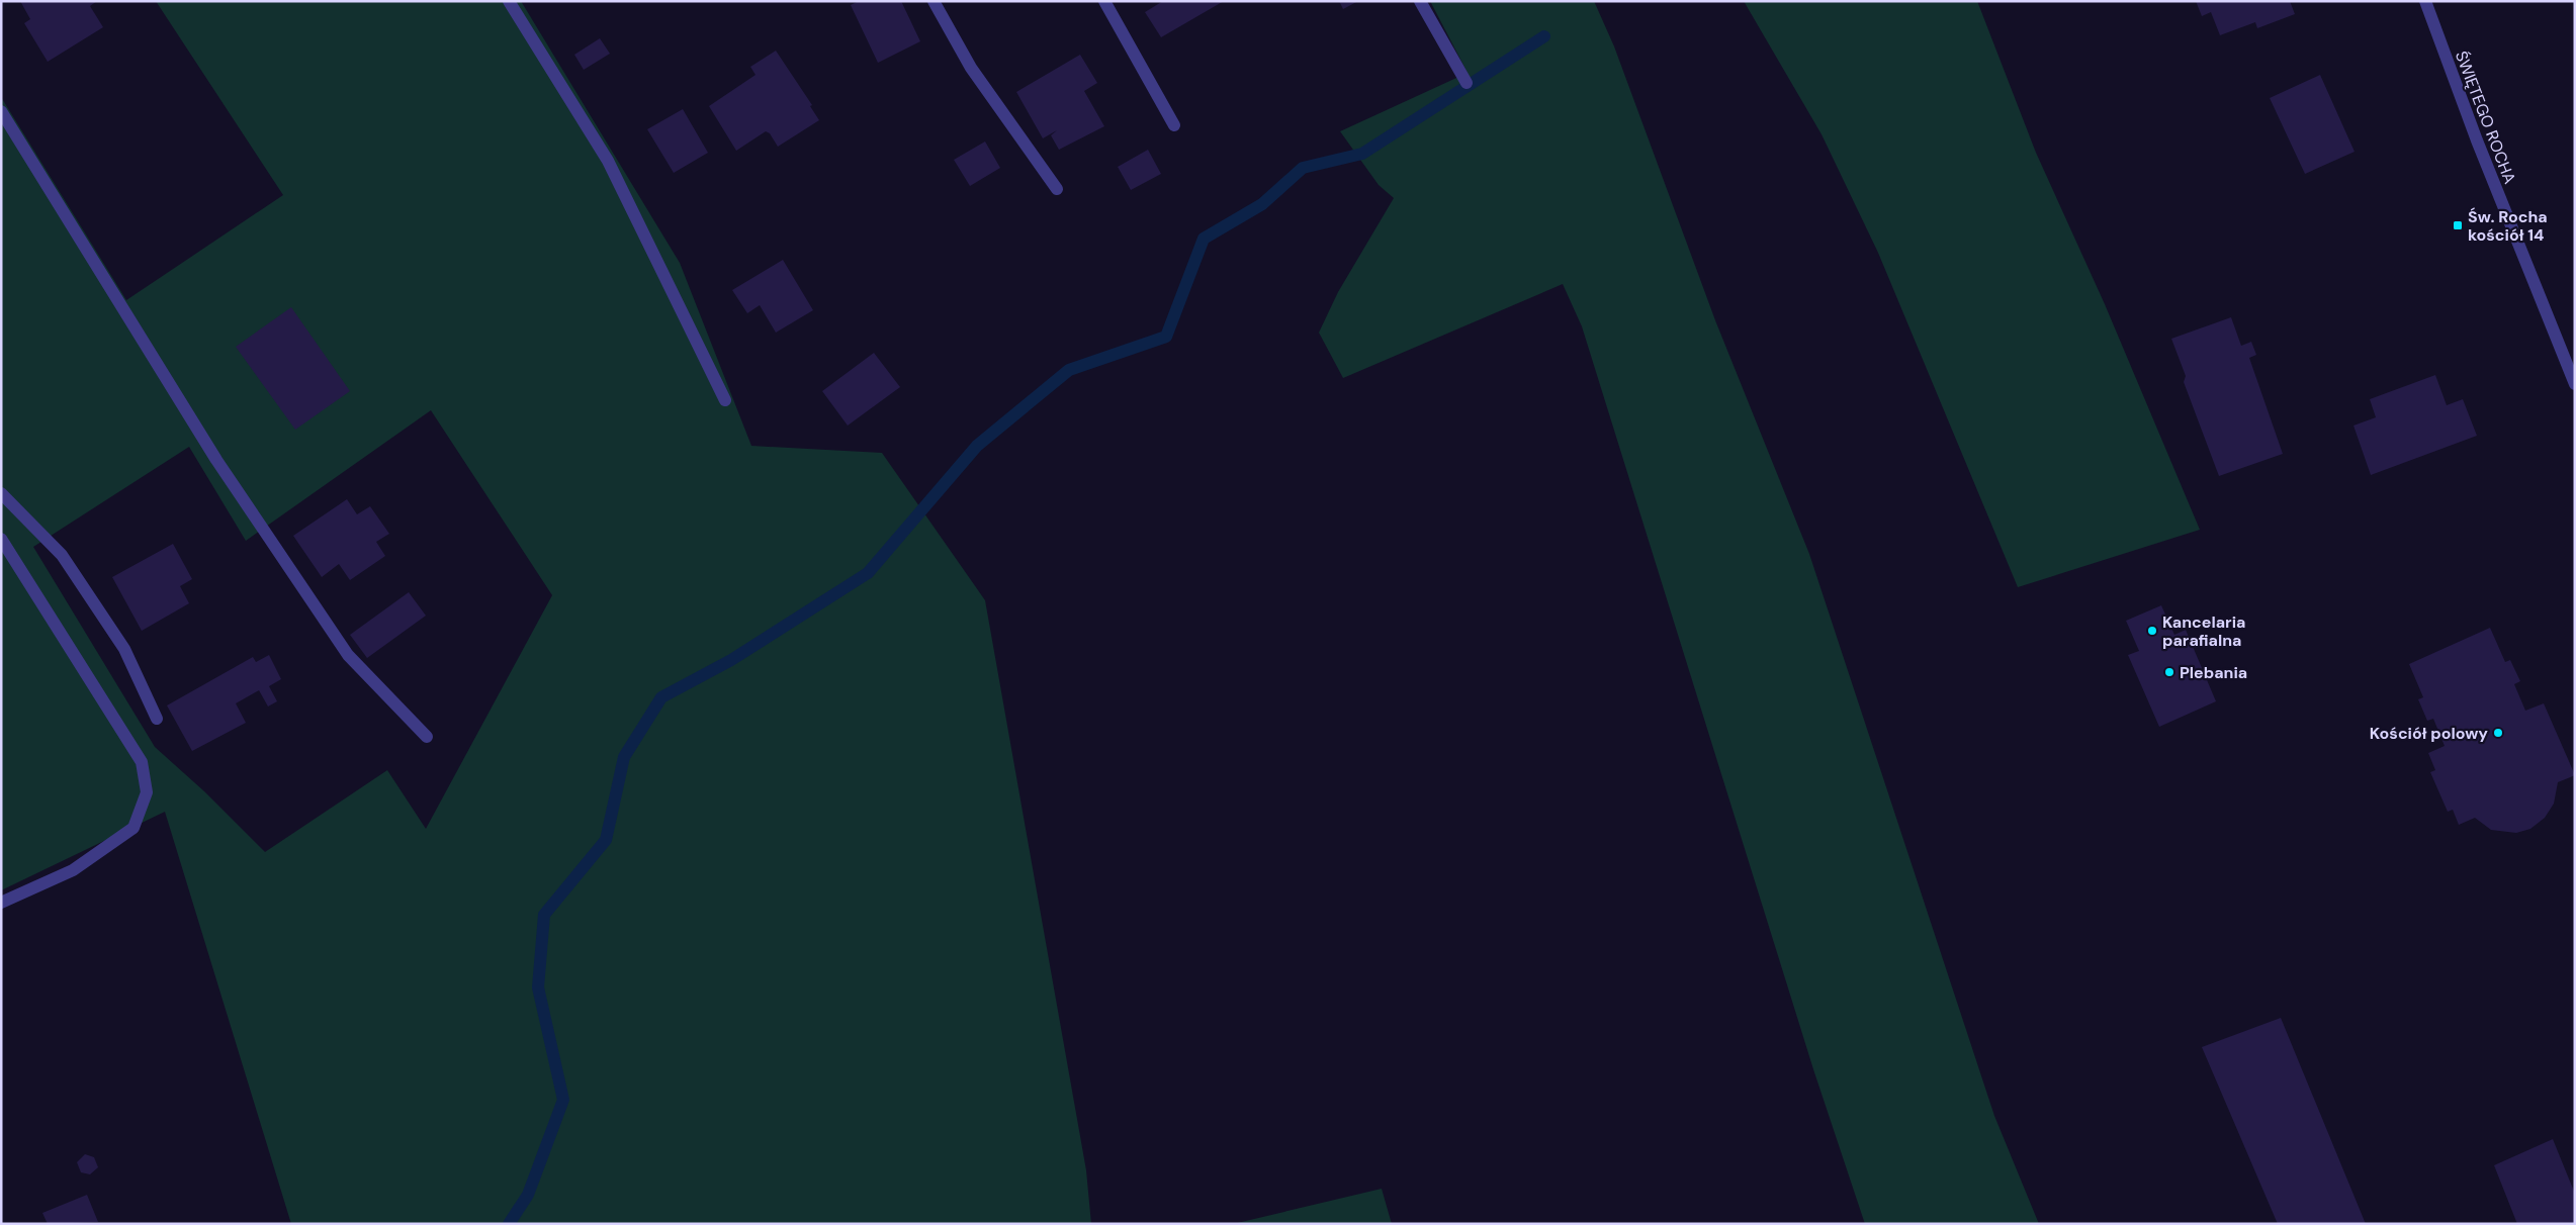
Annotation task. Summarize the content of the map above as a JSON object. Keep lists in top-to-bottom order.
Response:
{
  "streets": {
    "street": ["ŚWIĘTEGO ROCHA"]
  },
  "places": {
    "transit": ["Św. Rocha kościół 14"],
    "other": ["Kancelaria parafialna", "Plebania", "Kościół polowy"]
  }
}
